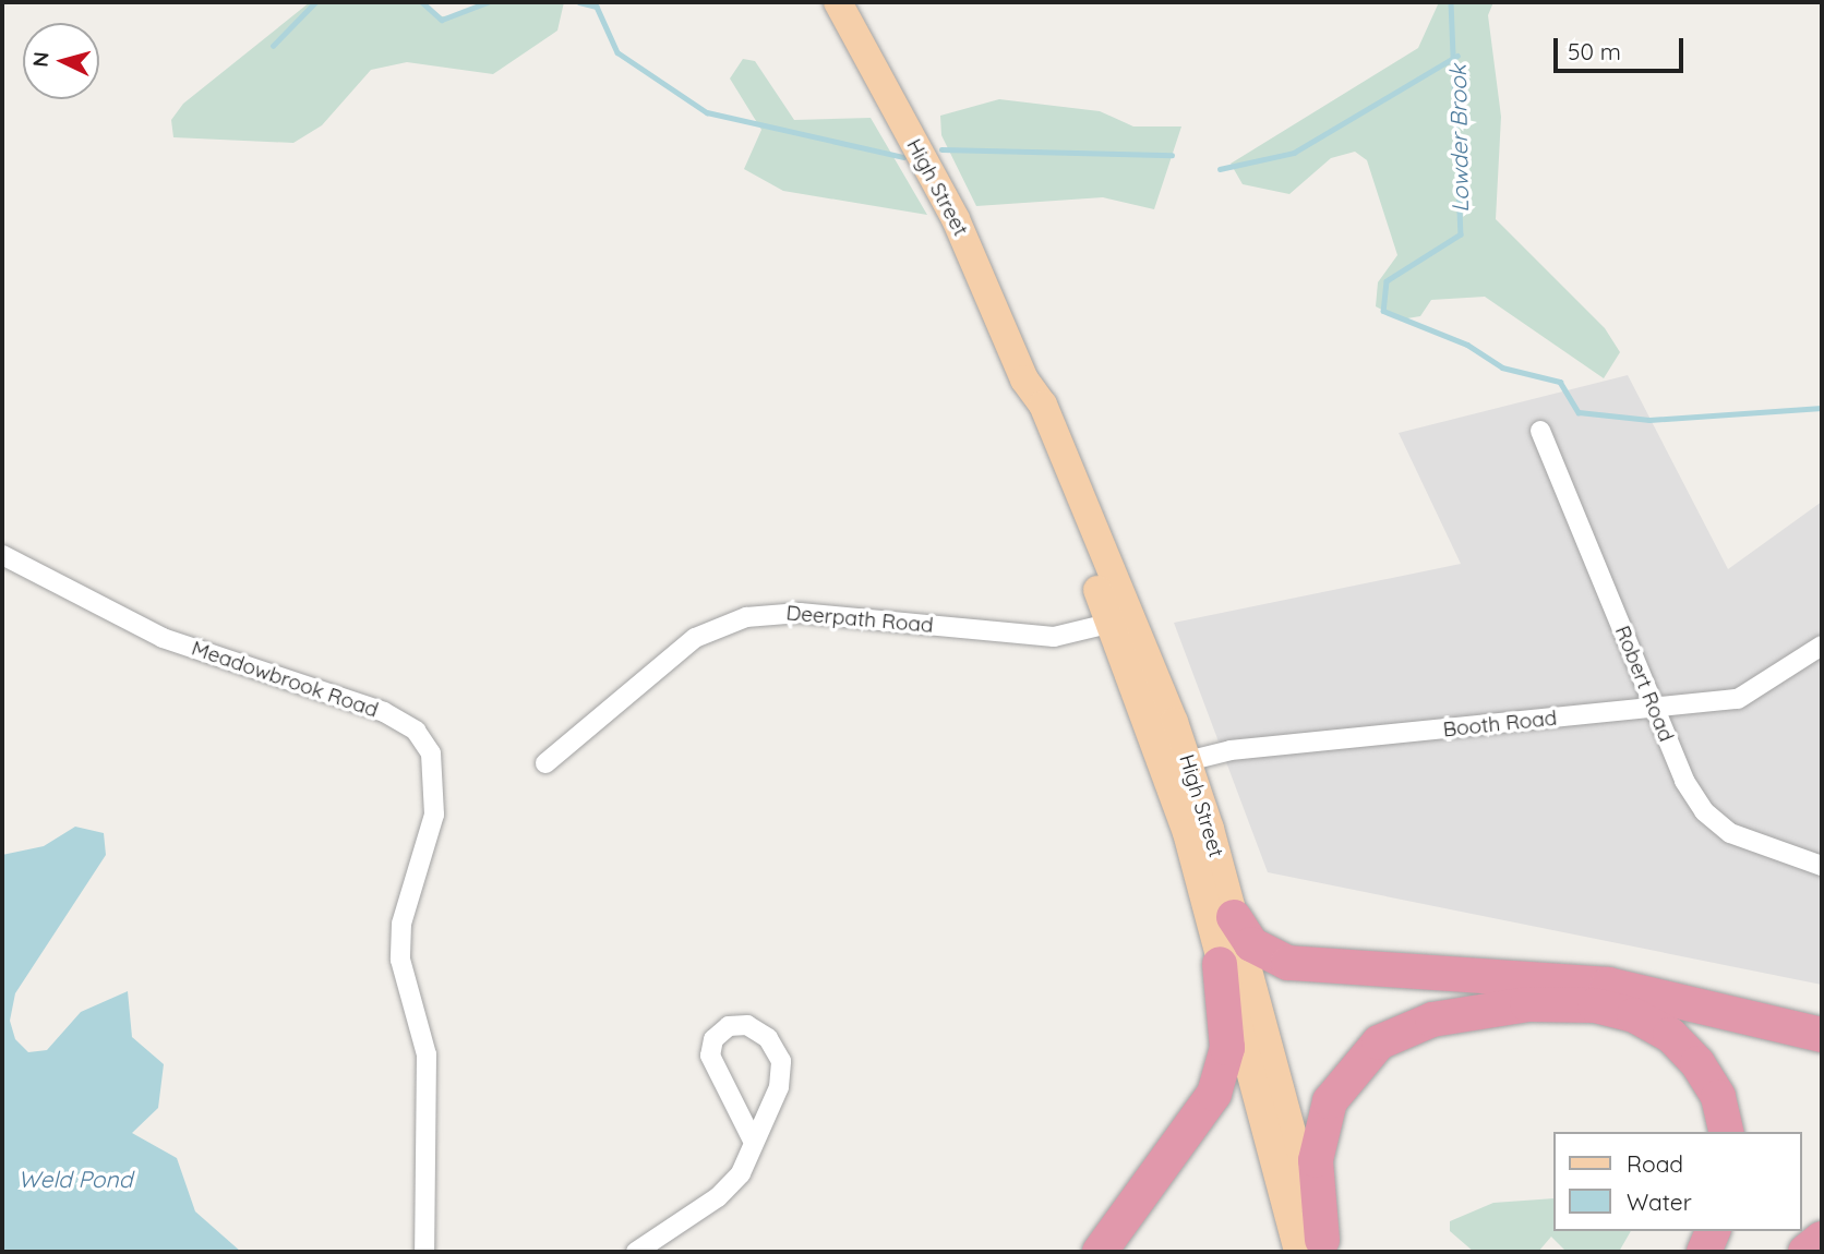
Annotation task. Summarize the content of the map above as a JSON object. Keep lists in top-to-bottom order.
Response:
{
  "streets": {
    "main road": ["High Street"],
    "street": [
      "Deerpath Road",
      "Meadowbrook Road",
      "Robert Road",
      "Booth Road"
    ]
  },
  "crossings": [
    ["High Street", "Deerpath Road"],
    ["High Street", "Booth Road"],
    ["Robert Road", "Booth Road"]
  ],
  "water": ["Lowder Brook", "Weld Pond"],
  "legend": ["Road", "Water"],
  "scale_bar": "50 m",
  "north": "left"
}
